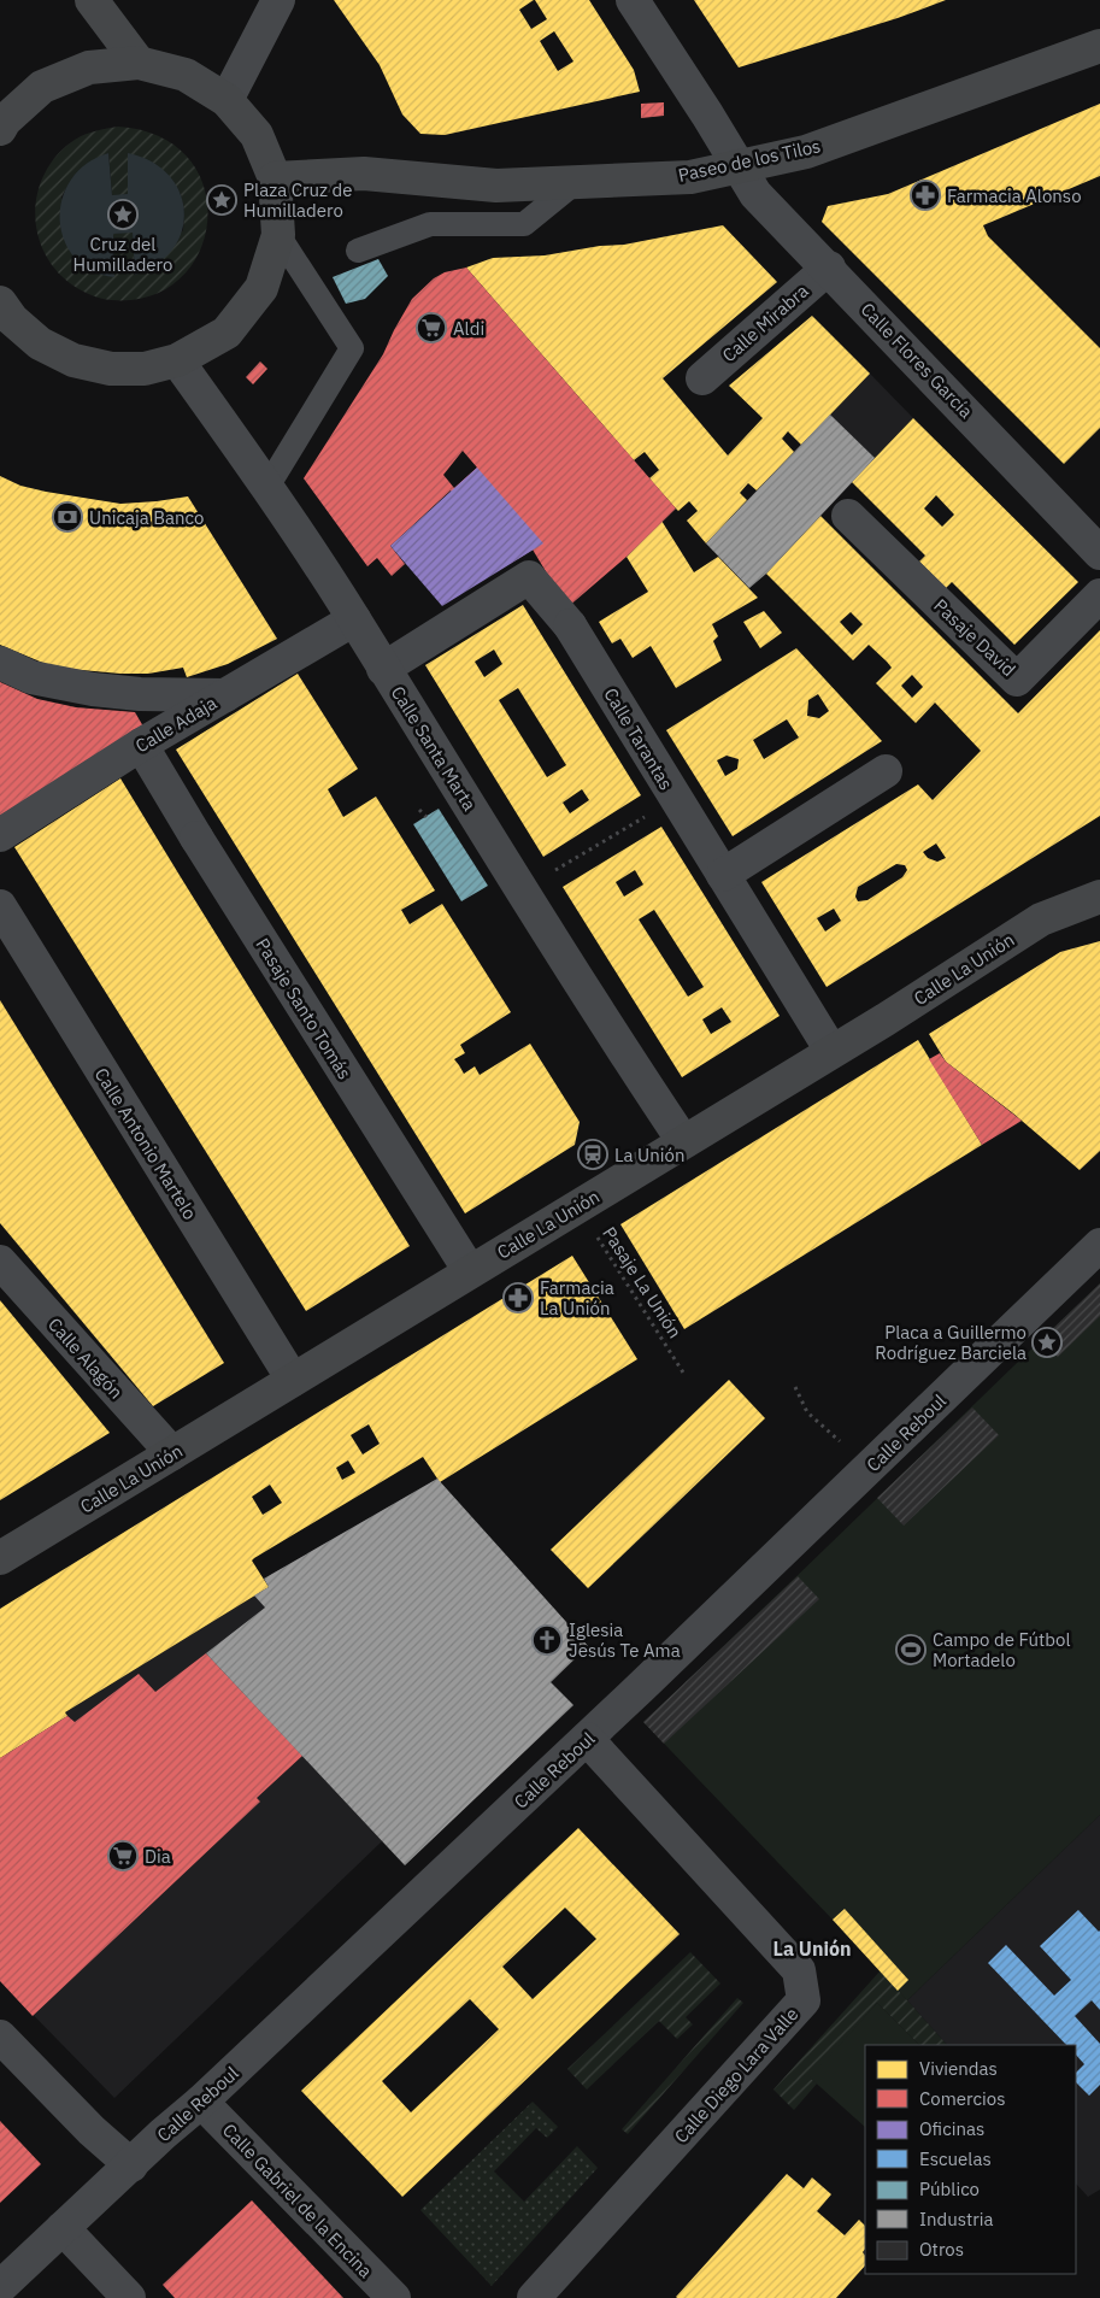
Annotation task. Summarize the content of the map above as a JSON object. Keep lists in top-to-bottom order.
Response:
{
  "streets": {
    "main road": ["Paseo de los Tilos", "Calle La Unión"],
    "street": [
      "Calle Mirabra",
      "Calle Flores García",
      "Pasaje David",
      "Calle Adaja",
      "Calle Tarantas",
      "Calle Santa Marta",
      "Pasaje Santo Tomás",
      "Calle Antonio Martelo",
      "Calle Alagón",
      "Calle Reboul",
      "Calle Diego Lara Valle",
      "Calle Gabriel de la Encina"
    ],
    "path": ["Pasaje La Unión"]
  },
  "crossings": [
    ["Paseo de los Tilos", "Calle Flores García"],
    ["Calle Mirabra", "Calle Flores García"],
    ["Calle Adaja", "Calle Santa Marta"],
    ["Calle Adaja", "Pasaje Santo Tomás"],
    ["Calle Tarantas", "Calle Santa Marta"],
    ["Calle Tarantas", "Calle La Unión"],
    ["Calle Santa Marta", "Calle La Unión"],
    ["Calle La Unión", "Pasaje Santo Tomás"],
    ["Calle La Unión", "Calle Antonio Martelo"],
    ["Calle La Unión", "Pasaje La Unión"],
    ["Calle La Unión", "Calle Alagón"],
    ["Calle Reboul", "Calle Diego Lara Valle"],
    ["Calle Reboul", "Calle Gabriel de la Encina"]
  ],
  "districts": ["La Unión"],
  "places": {
    "pharmacy": ["Farmacia Alonso", "Farmacia La Unión"],
    "place": ["Plaza Cruz de Humilladero", "Cruz del Humilladero", "Placa a Guillermo Rodríguez Barciela"],
    "supermarket": ["Aldi", "Dia"],
    "bank": ["Unicaja Banco"],
    "station": ["La Unión"],
    "church": ["Iglesia Jesús Te Ama"],
    "sports": ["Campo de Fútbol Mortadelo"]
  },
  "legend": [
    "Viviendas",
    "Comercios",
    "Oficinas",
    "Escuelas",
    "Público",
    "Industria",
    "Otros"
  ]
}
